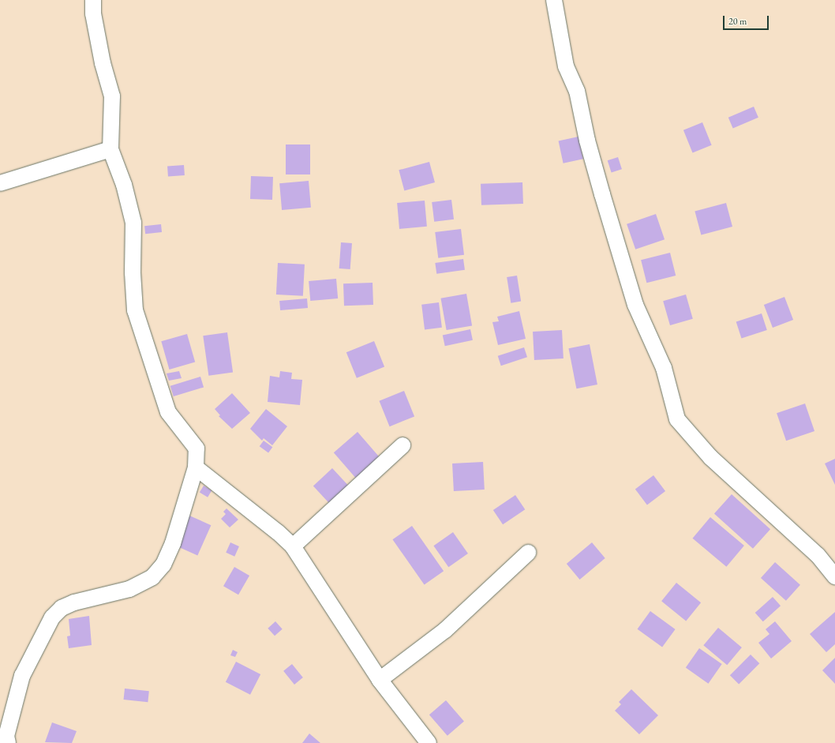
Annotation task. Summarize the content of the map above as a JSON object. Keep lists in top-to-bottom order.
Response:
{
  "scale_bar": "20 m"
}
